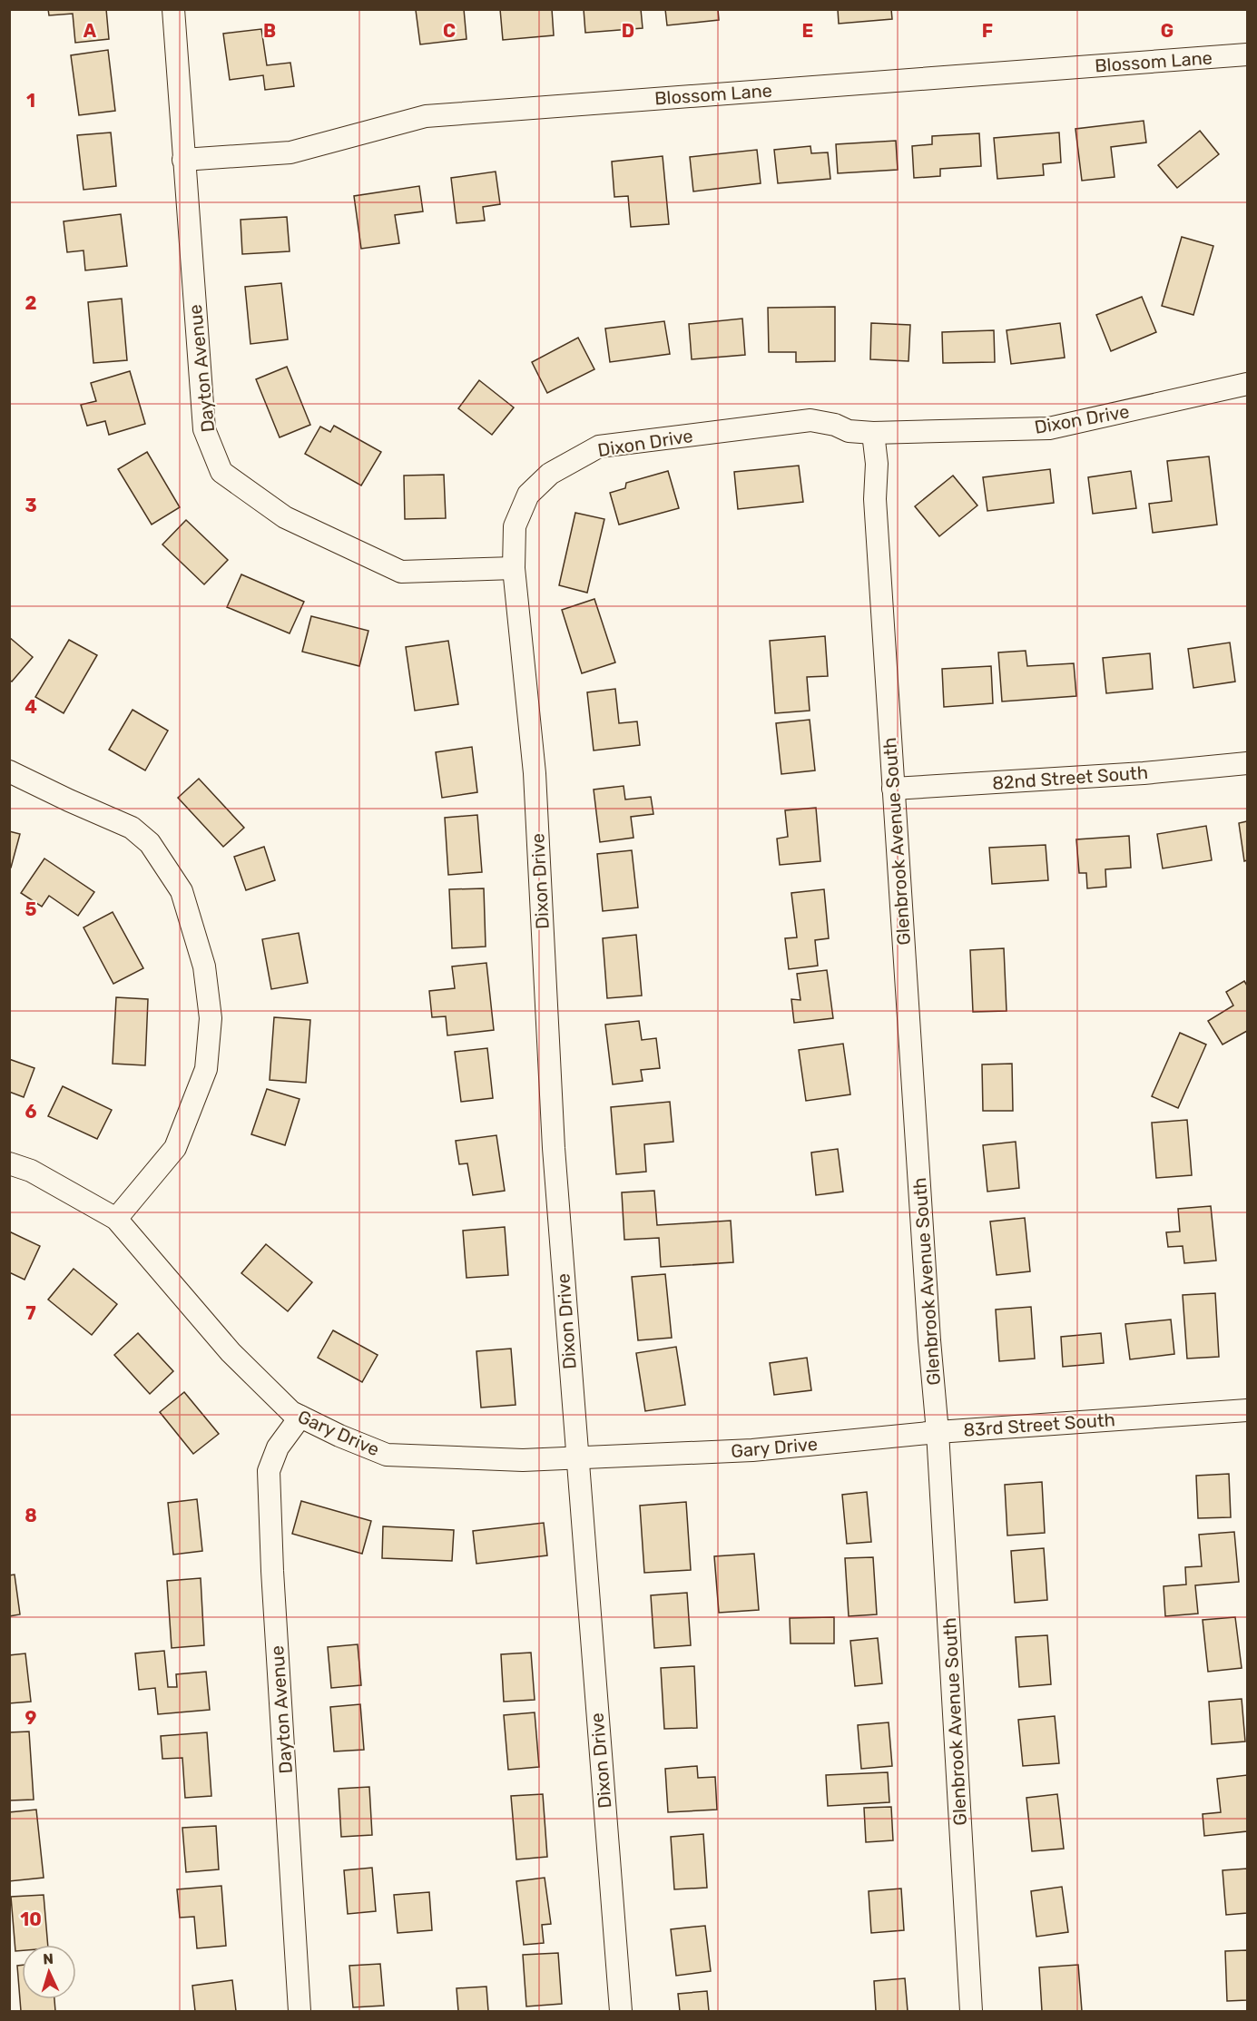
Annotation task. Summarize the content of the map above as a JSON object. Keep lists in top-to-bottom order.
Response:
{
  "streets": {
    "street": [
      "Blossom Lane",
      "Dayton Avenue",
      "Dixon Drive",
      "82nd Street South",
      "Glenbrook Avenue South",
      "83rd Street South",
      "Gary Drive"
    ]
  },
  "crossings": [
    ["Blossom Lane", "Dayton Avenue"],
    ["Dayton Avenue", "Dixon Drive"],
    ["Dayton Avenue", "Gary Drive"],
    ["Dixon Drive", "Glenbrook Avenue South"],
    ["Dixon Drive", "Gary Drive"],
    ["82nd Street South", "Glenbrook Avenue South"],
    ["Glenbrook Avenue South", "83rd Street South"],
    ["83rd Street South", "Gary Drive"]
  ],
  "north": "top",
  "grid": {
    "columns": [
      "A",
      "B",
      "C",
      "D",
      "E",
      "F",
      "G"
    ],
    "rows": [
      "1",
      "2",
      "3",
      "4",
      "5",
      "6",
      "7",
      "8",
      "9",
      "10"
    ]
  }
}
